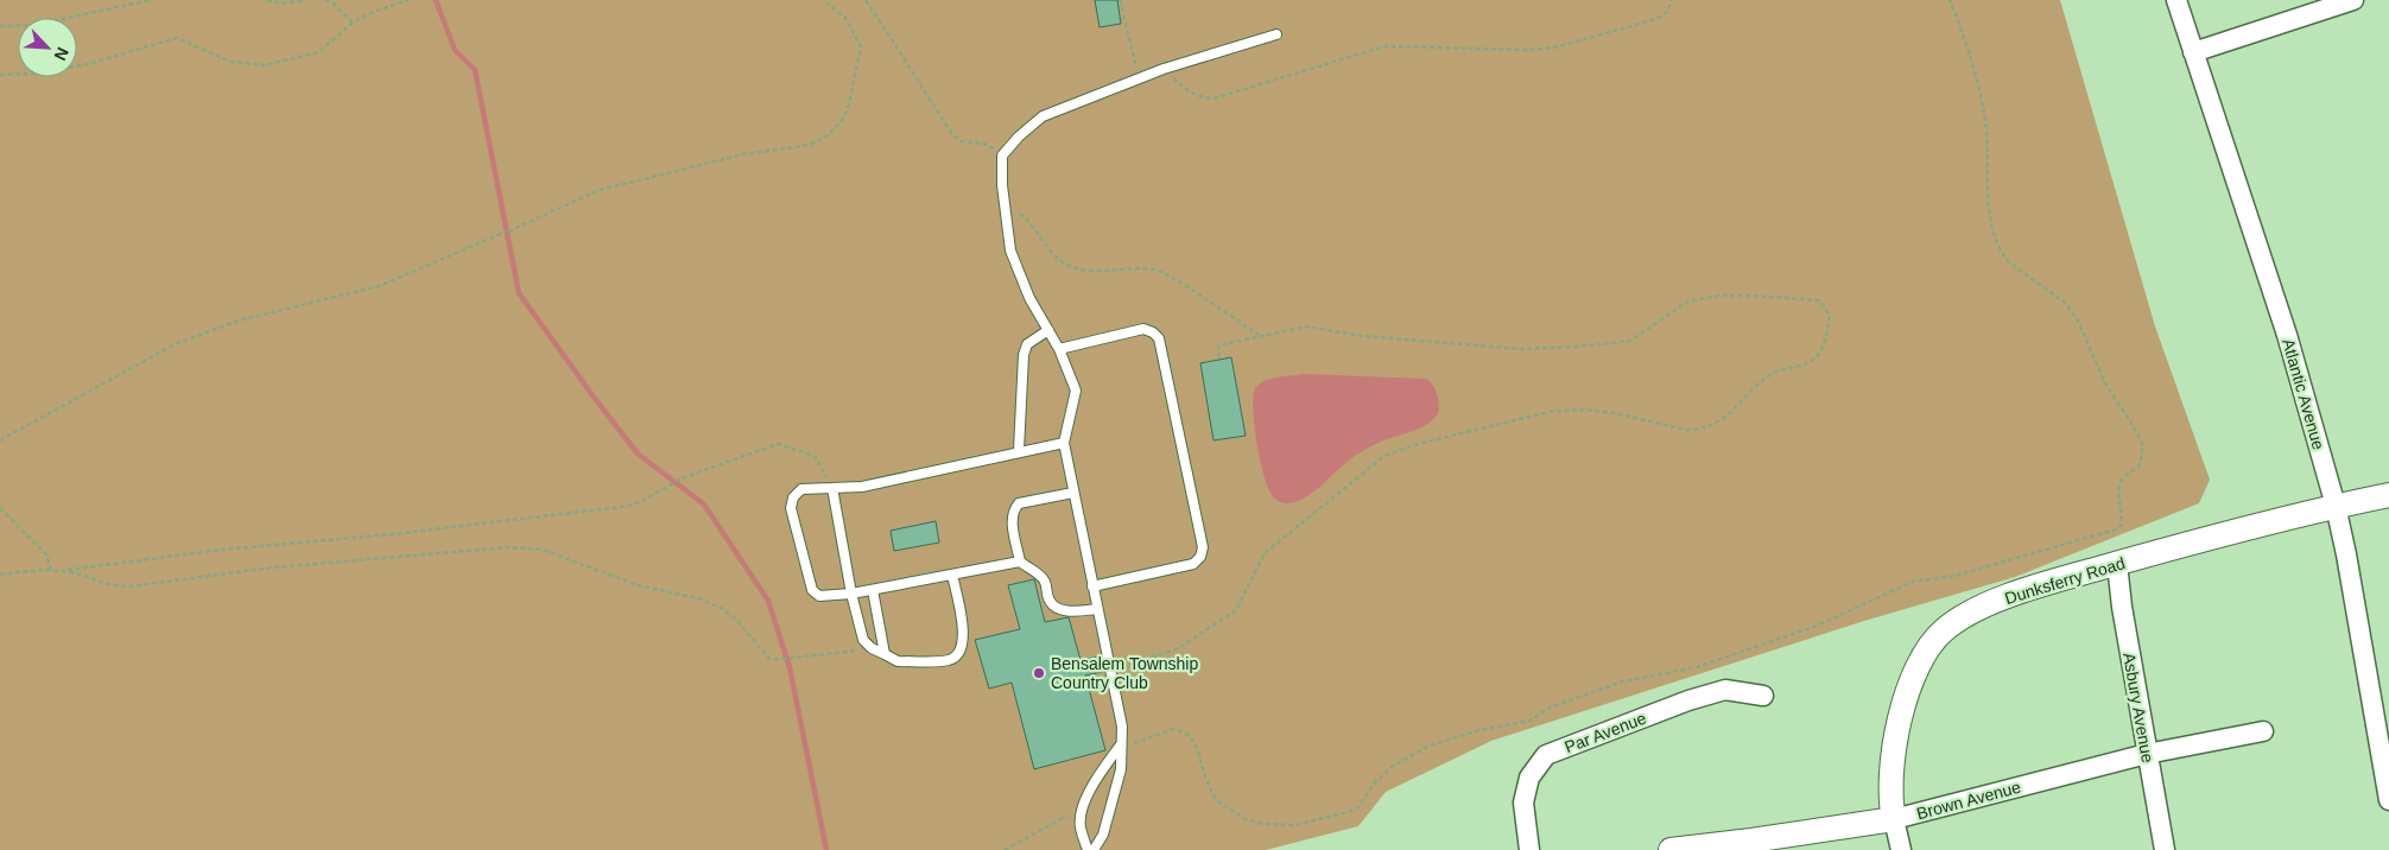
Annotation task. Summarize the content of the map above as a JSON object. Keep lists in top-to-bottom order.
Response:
{
  "streets": {
    "street": [
      "Atlantic Avenue",
      "Dunksferry Road",
      "Asbury Avenue",
      "Par Avenue",
      "Brown Avenue"
    ]
  },
  "crossings": [
    ["Atlantic Avenue", "Dunksferry Road"],
    ["Dunksferry Road", "Asbury Avenue"],
    ["Dunksferry Road", "Brown Avenue"],
    ["Asbury Avenue", "Brown Avenue"]
  ],
  "places": ["Bensalem Township Country Club"],
  "north": "bottom right"
}
